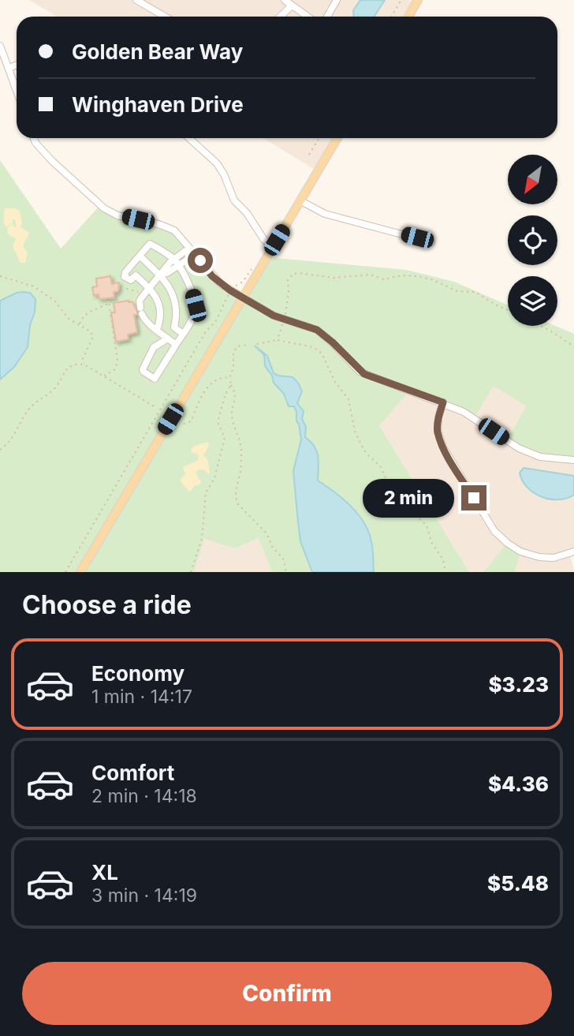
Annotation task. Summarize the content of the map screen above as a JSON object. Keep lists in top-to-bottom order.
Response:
{
  "north": "bottom left",
  "page": {
    "banner": ["Golden Bear Way", "Winghaven Drive"],
    "bubble": "2 min",
    "heading": "Choose a ride",
    "list": [
      {
        "name": "Economy",
        "note": "1 min · 14:17",
        "value": "$3.23"
      },
      {
        "name": "Comfort",
        "note": "2 min · 14:18",
        "value": "$4.36"
      },
      {
        "name": "XL",
        "note": "3 min · 14:19",
        "value": "$5.48"
      }
    ],
    "buttons": "Confirm"
  }
}
